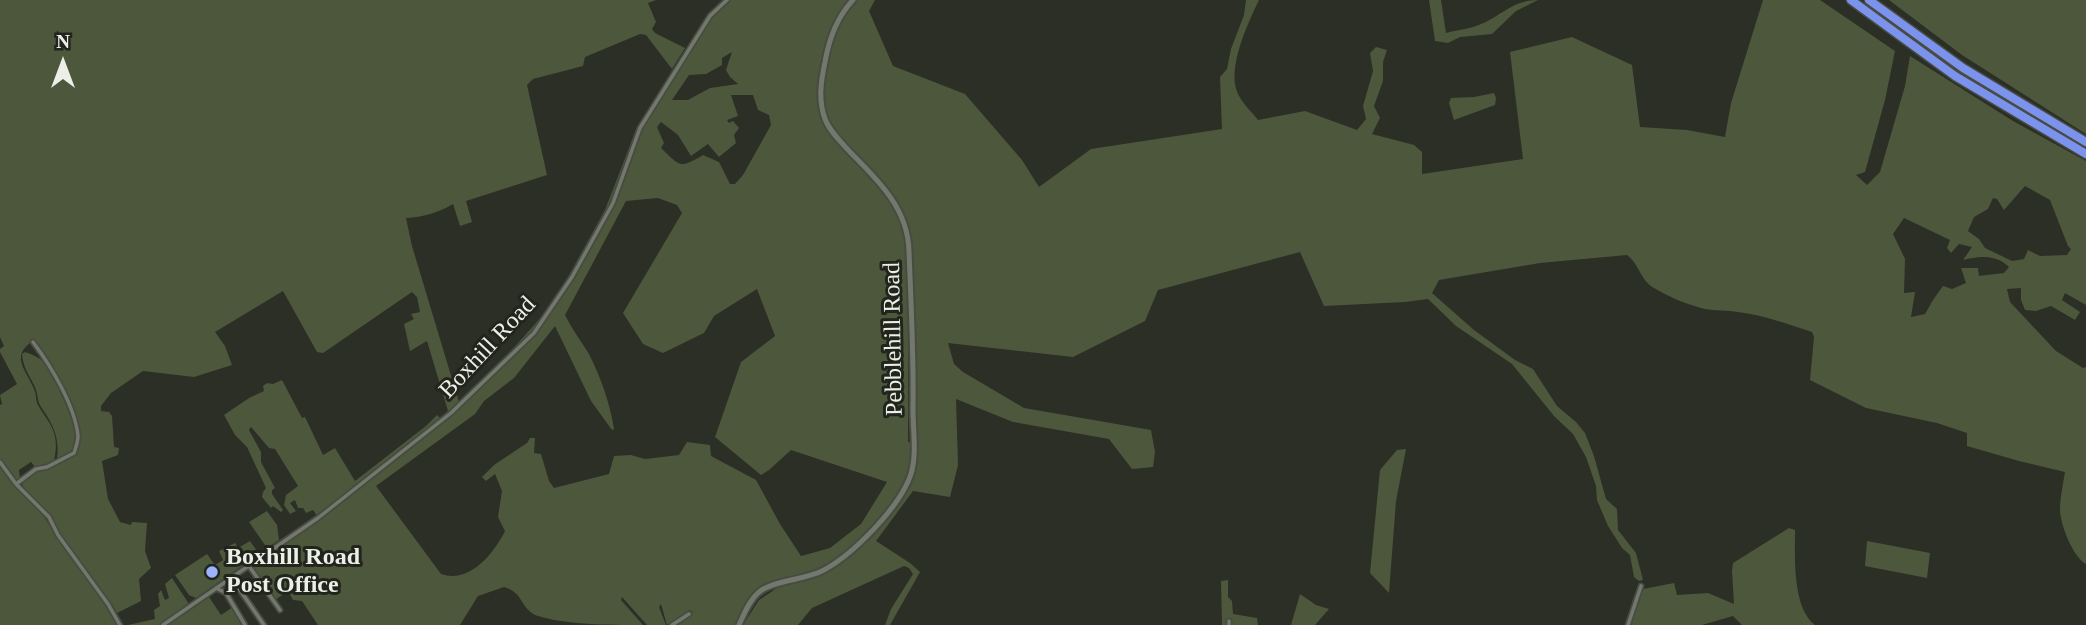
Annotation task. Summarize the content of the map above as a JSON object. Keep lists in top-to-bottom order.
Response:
{
  "streets": {
    "main road": ["Pebblehill Road"],
    "street": ["Boxhill Road"]
  },
  "places": ["Boxhill Road Post Office"],
  "north": "top"
}
